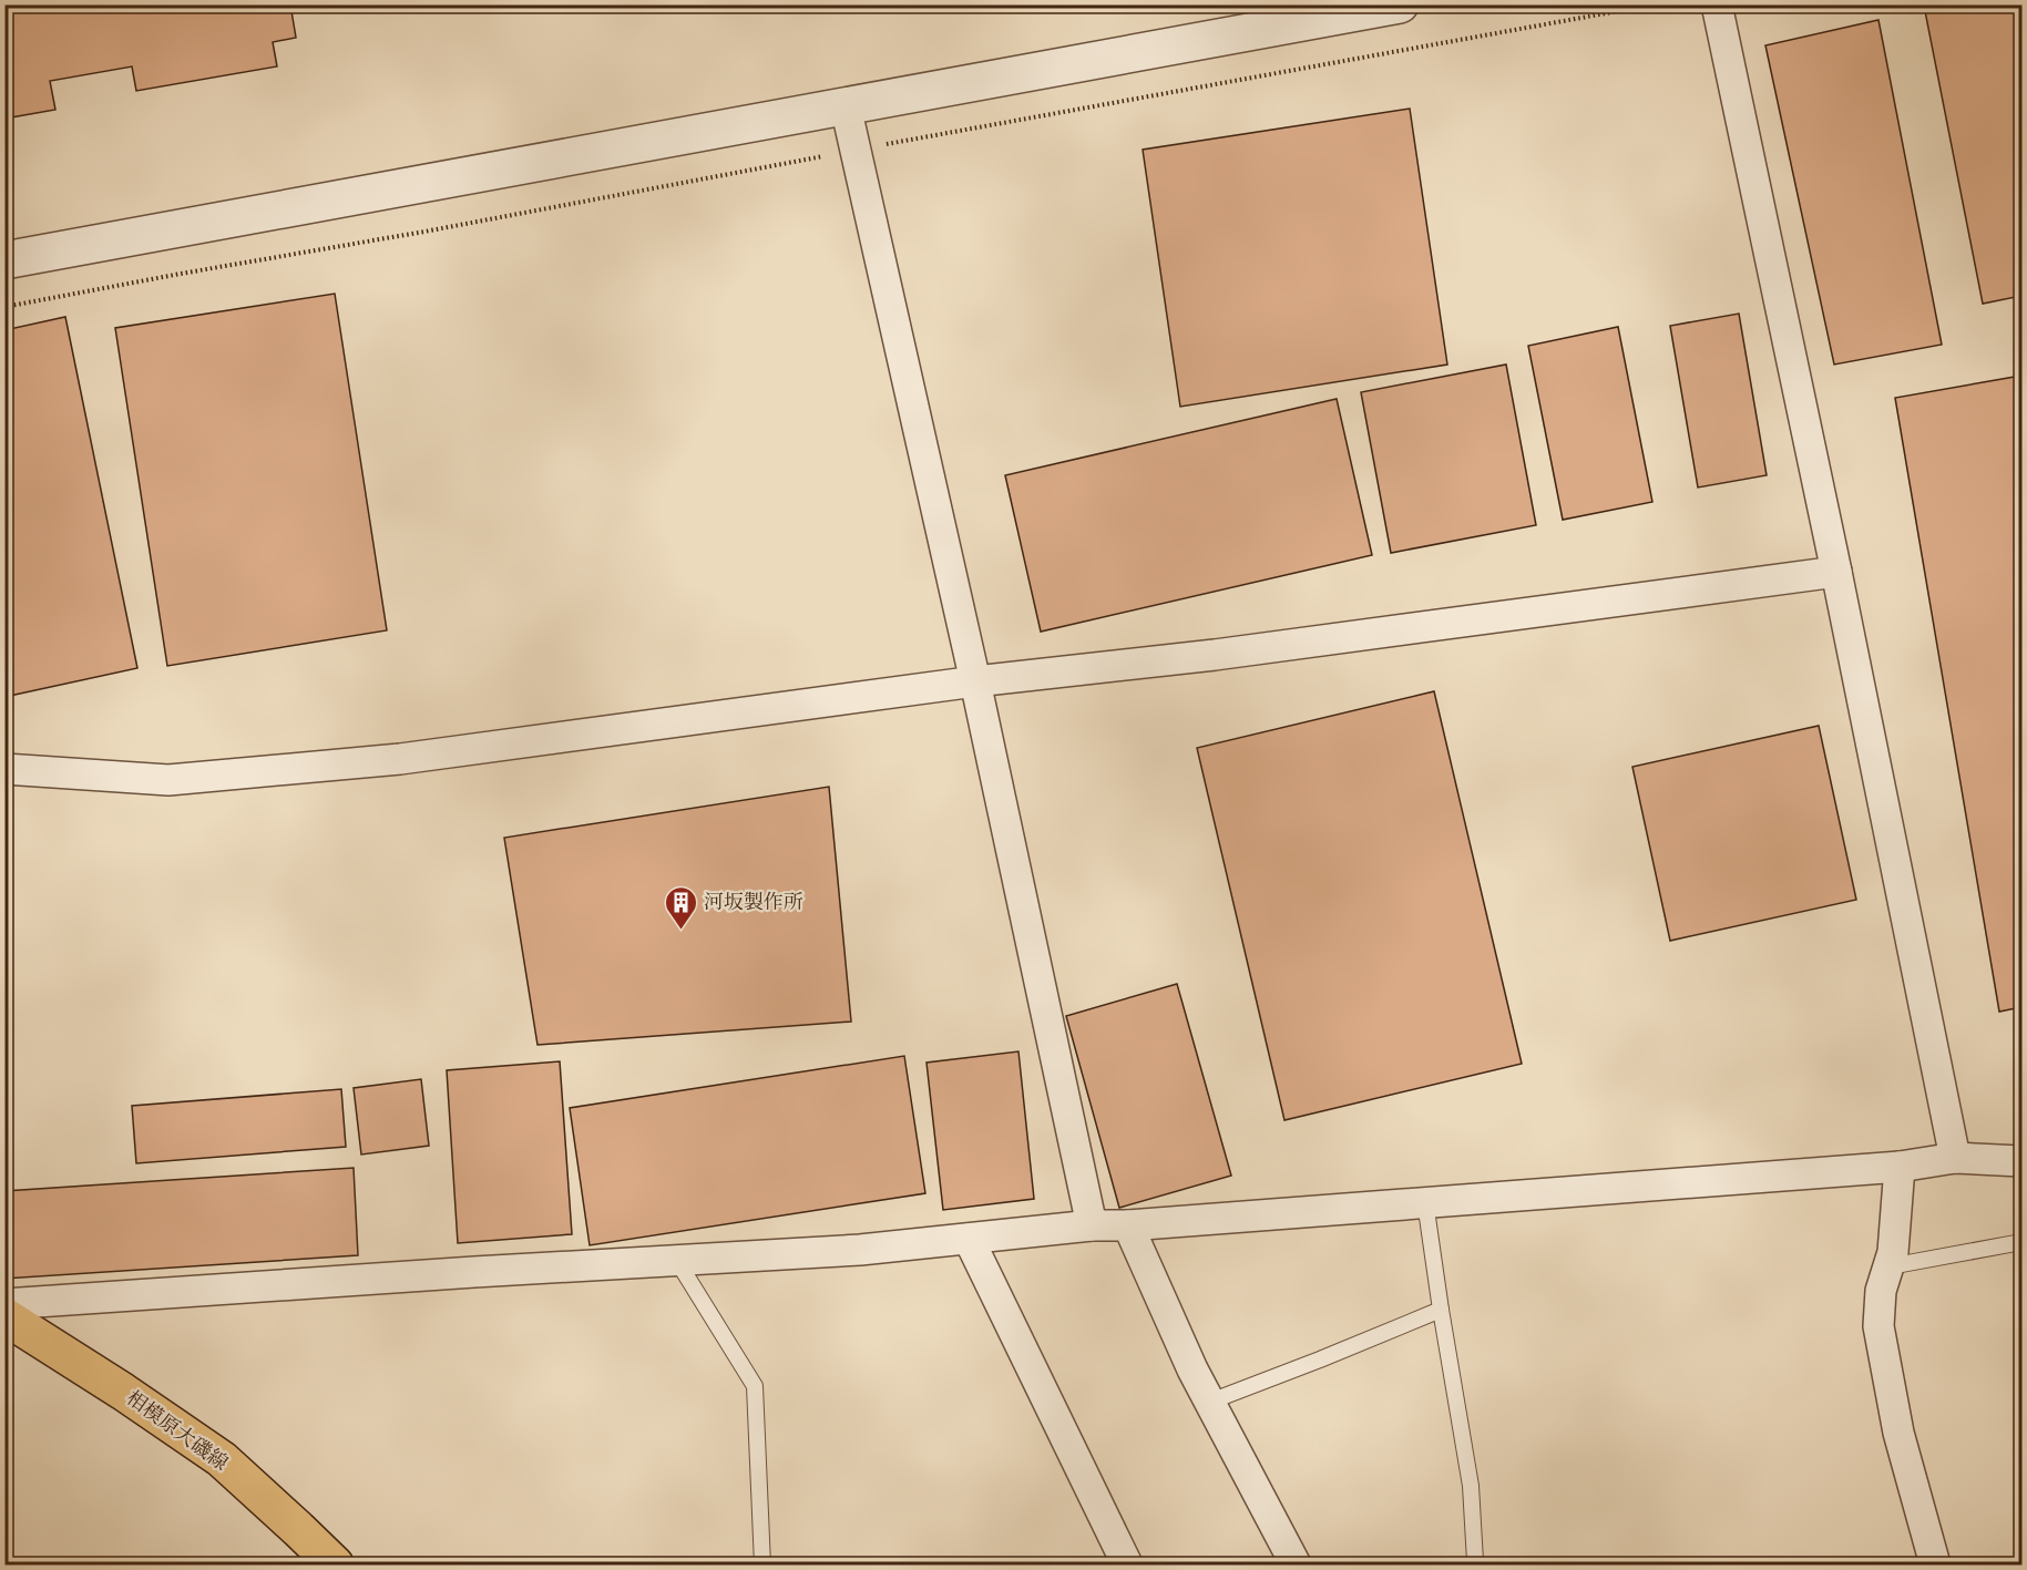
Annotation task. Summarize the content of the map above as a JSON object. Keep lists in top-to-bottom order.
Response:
{
  "streets": {
    "main road": ["相模原大磯線"]
  },
  "places": {
    "building": ["河坂製作所"]
  }
}
